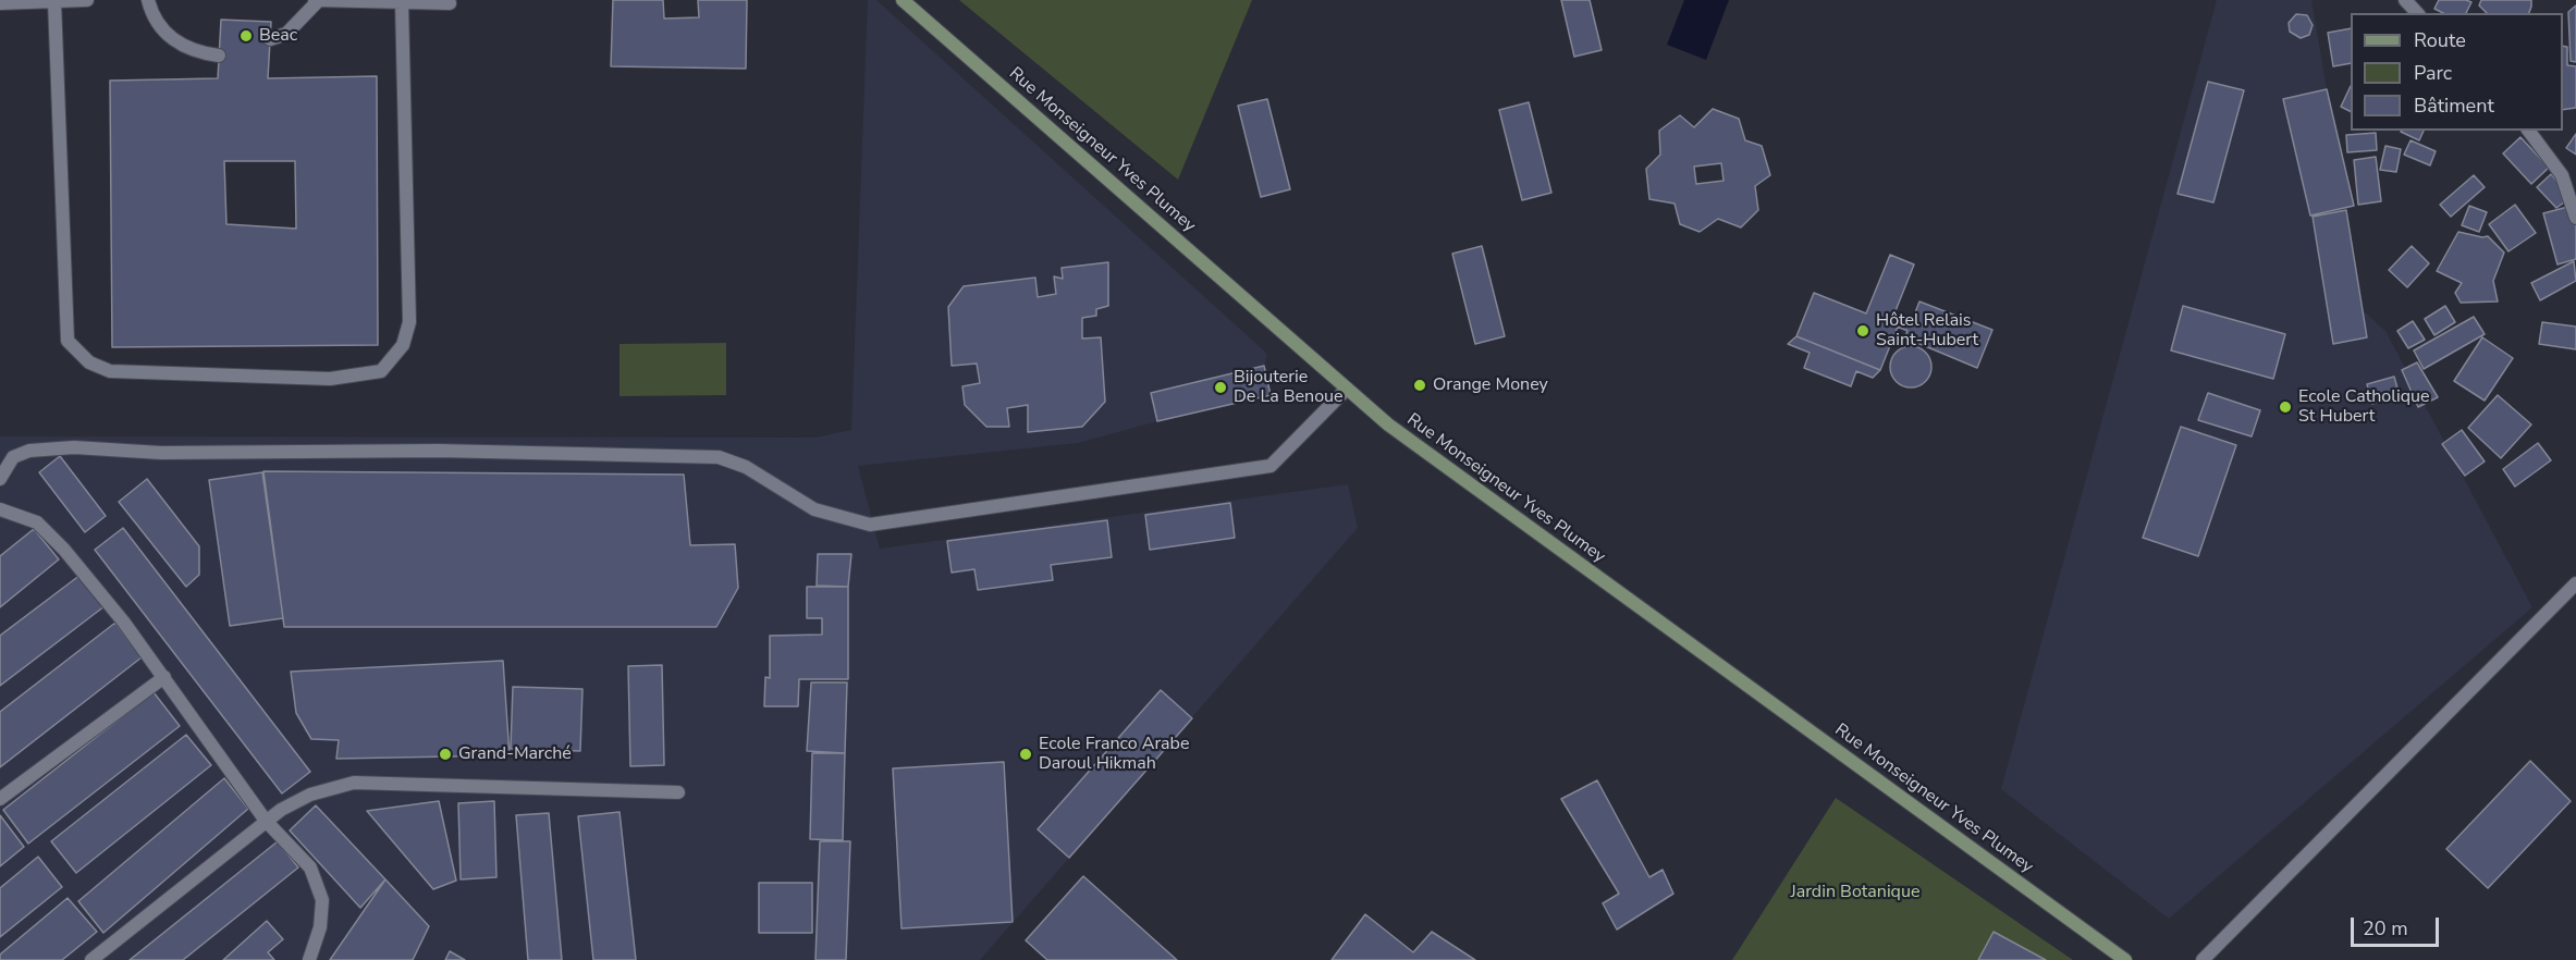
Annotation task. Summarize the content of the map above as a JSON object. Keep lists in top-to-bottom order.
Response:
{
  "streets": {
    "main road": ["Rue Monseigneur Yves Plumey"]
  },
  "parks": ["Jardin Botanique"],
  "places": [
    "Beac",
    "Hôtel Relais Saint-Hubert",
    "Orange Money",
    "Bijouterie De La Benoue",
    "Ecole Catholique St Hubert",
    "Grand-Marché",
    "Ecole Franco Arabe Daroul Hikmah"
  ],
  "legend": ["Route", "Parc", "Bâtiment"],
  "scale_bar": "20 m"
}
